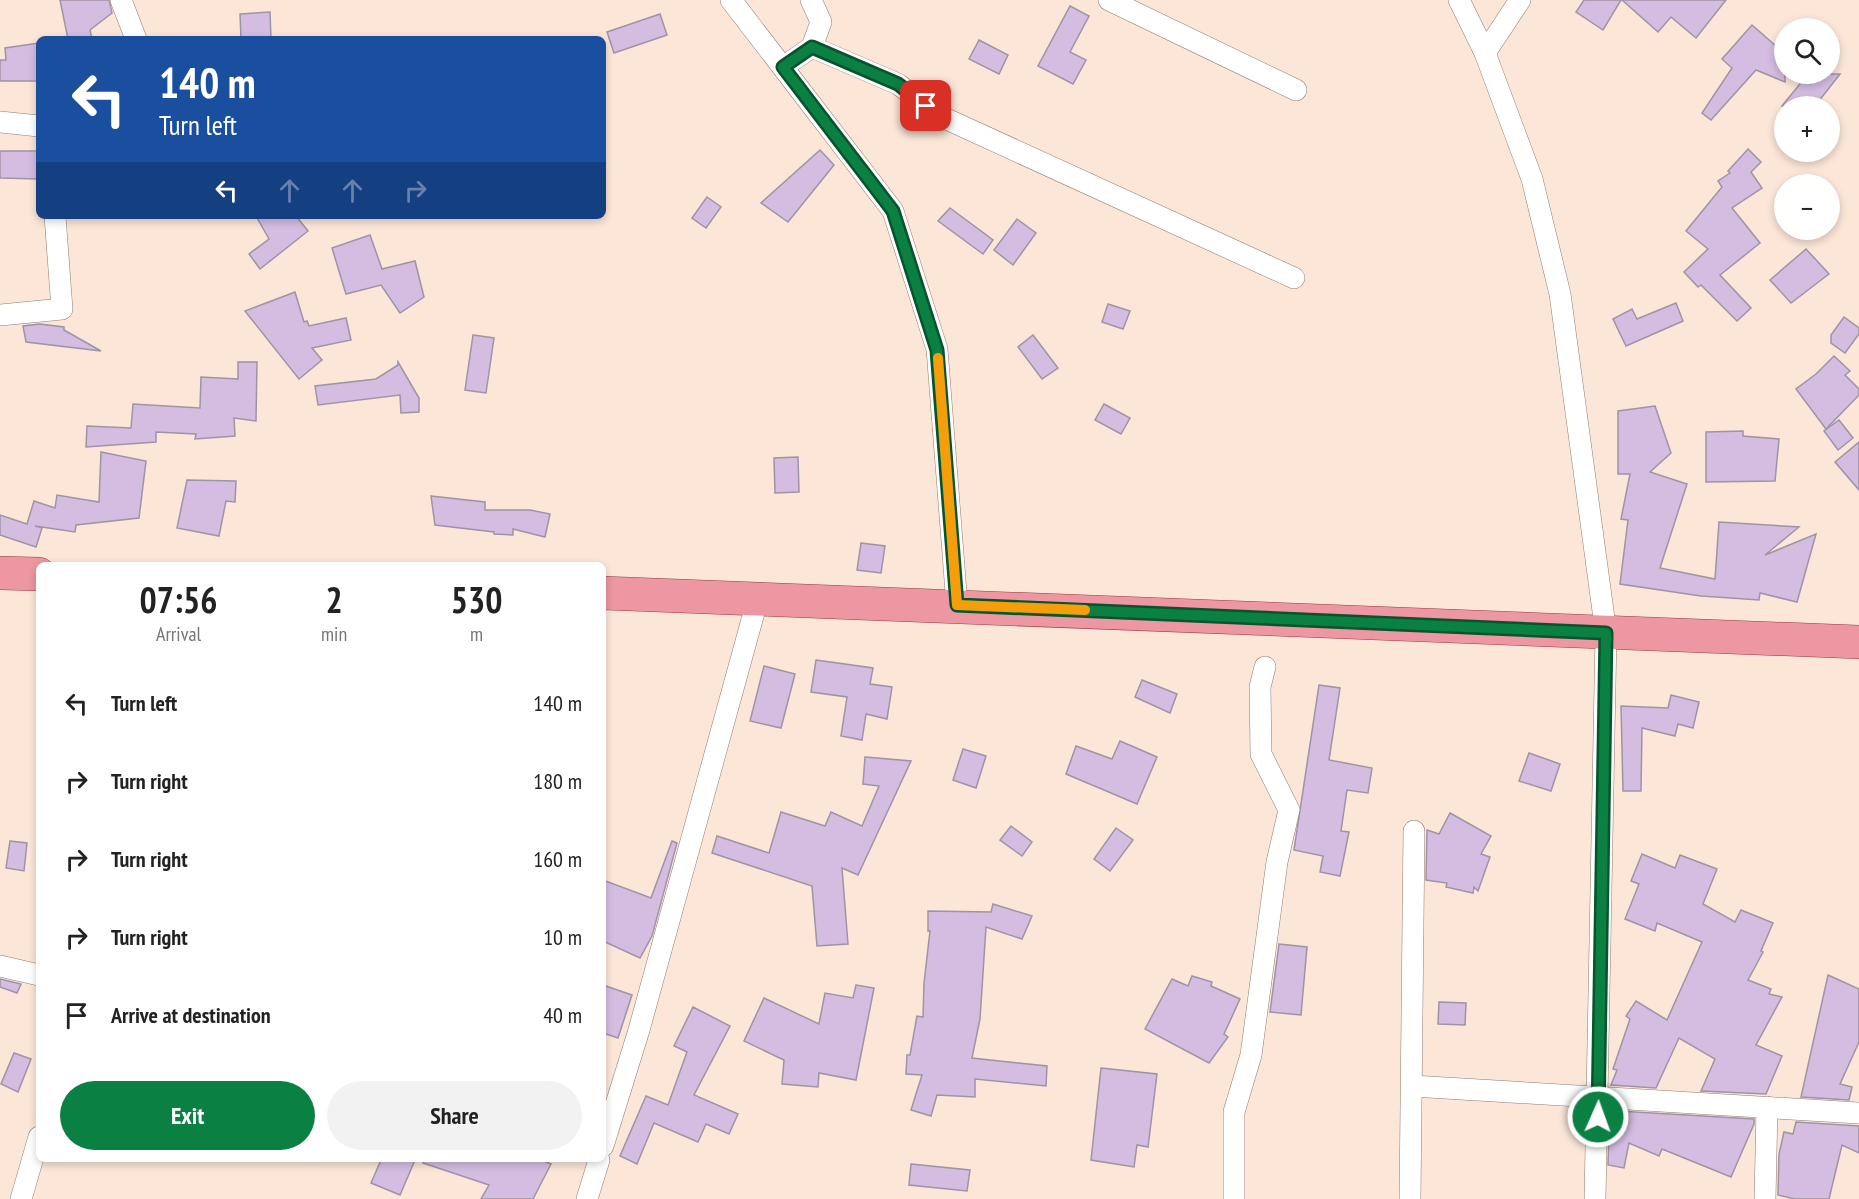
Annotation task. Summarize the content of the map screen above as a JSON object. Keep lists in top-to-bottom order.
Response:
{
  "page": {
    "map_buttons": ["+", "−"],
    "turn": ["140 m", "Turn left"],
    "eta": [
      "07:56",
      "Arrival",
      "2",
      "min",
      "530",
      "m"
    ],
    "list": [
      {
        "name": "Turn left",
        "value": "140 m"
      },
      {
        "name": "Turn right",
        "value": "180 m"
      },
      {
        "name": "Turn right",
        "value": "160 m"
      },
      {
        "name": "Turn right",
        "value": "10 m"
      },
      {
        "name": "Arrive at destination",
        "value": "40 m"
      }
    ],
    "buttons": ["Exit", "Share"]
  }
}
